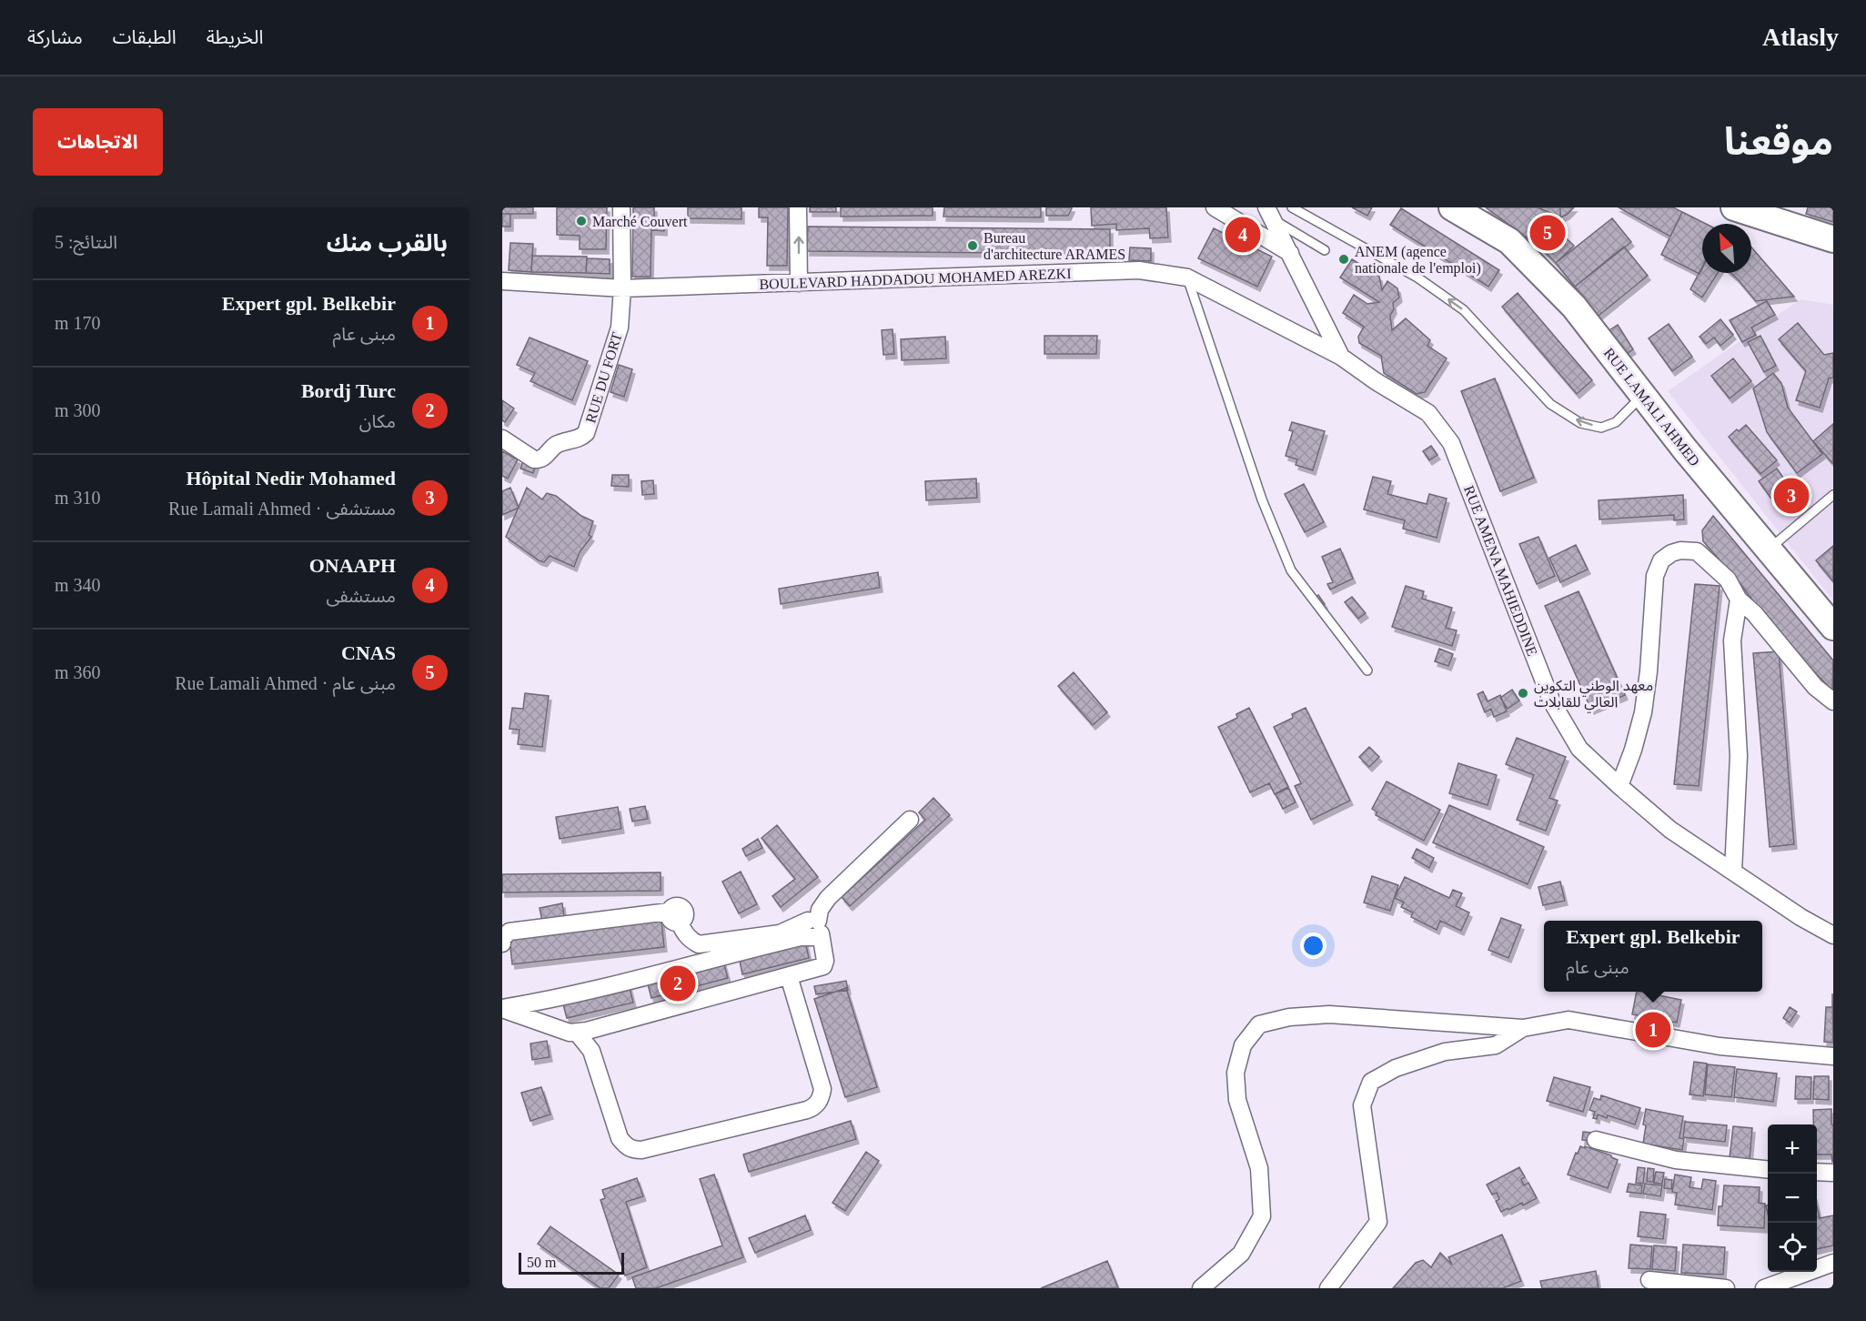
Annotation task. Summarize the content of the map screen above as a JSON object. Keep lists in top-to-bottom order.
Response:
{
  "streets": {
    "main road": ["RUE LAMALI AHMED"],
    "street": ["BOULEVARD HADDADOU MOHAMED AREZKI", "RUE DU FORT", "RUE AMENA MAHIEDDINE"]
  },
  "crossings": [
    ["BOULEVARD HADDADOU MOHAMED AREZKI", "RUE DU FORT"],
    ["BOULEVARD HADDADOU MOHAMED AREZKI", "RUE AMENA MAHIEDDINE"]
  ],
  "places": [
    "Marché Couvert",
    "Bureau d'architecture ARAMES",
    "ANEM (agence nationale de l'emploi)",
    "معهد الوطني التكوين العالي للقابلات"
  ],
  "scale_bar": "50 m",
  "north": "top left",
  "page": {
    "header": "Atlasly",
    "nav": ["الخريطة", "الطبقات", "مشاركة"],
    "title": "موقعنا",
    "buttons": "الاتجاهات",
    "heading": ["بالقرب منك", "النتائج: 5"],
    "pins": [
      "5",
      "4",
      "3",
      "2",
      "1"
    ],
    "list": [
      {
        "mark": "1",
        "name": "Expert gpl. Belkebir",
        "note": "مبنى عام",
        "value": "170 m"
      },
      {
        "mark": "2",
        "name": "Bordj Turc",
        "note": "مكان",
        "value": "300 m"
      },
      {
        "mark": "3",
        "name": "Hôpital Nedir Mohamed",
        "note": "مستشفى · Rue Lamali Ahmed",
        "value": "310 m"
      },
      {
        "mark": "4",
        "name": "ONAAPH",
        "note": "مستشفى",
        "value": "340 m"
      },
      {
        "mark": "5",
        "name": "CNAS",
        "note": "مبنى عام · Rue Lamali Ahmed",
        "value": "360 m"
      }
    ],
    "popup": ["Expert gpl. Belkebir", "مبنى عام"],
    "map_buttons": ["+", "−"],
    "scale": "50 m"
  }
}
